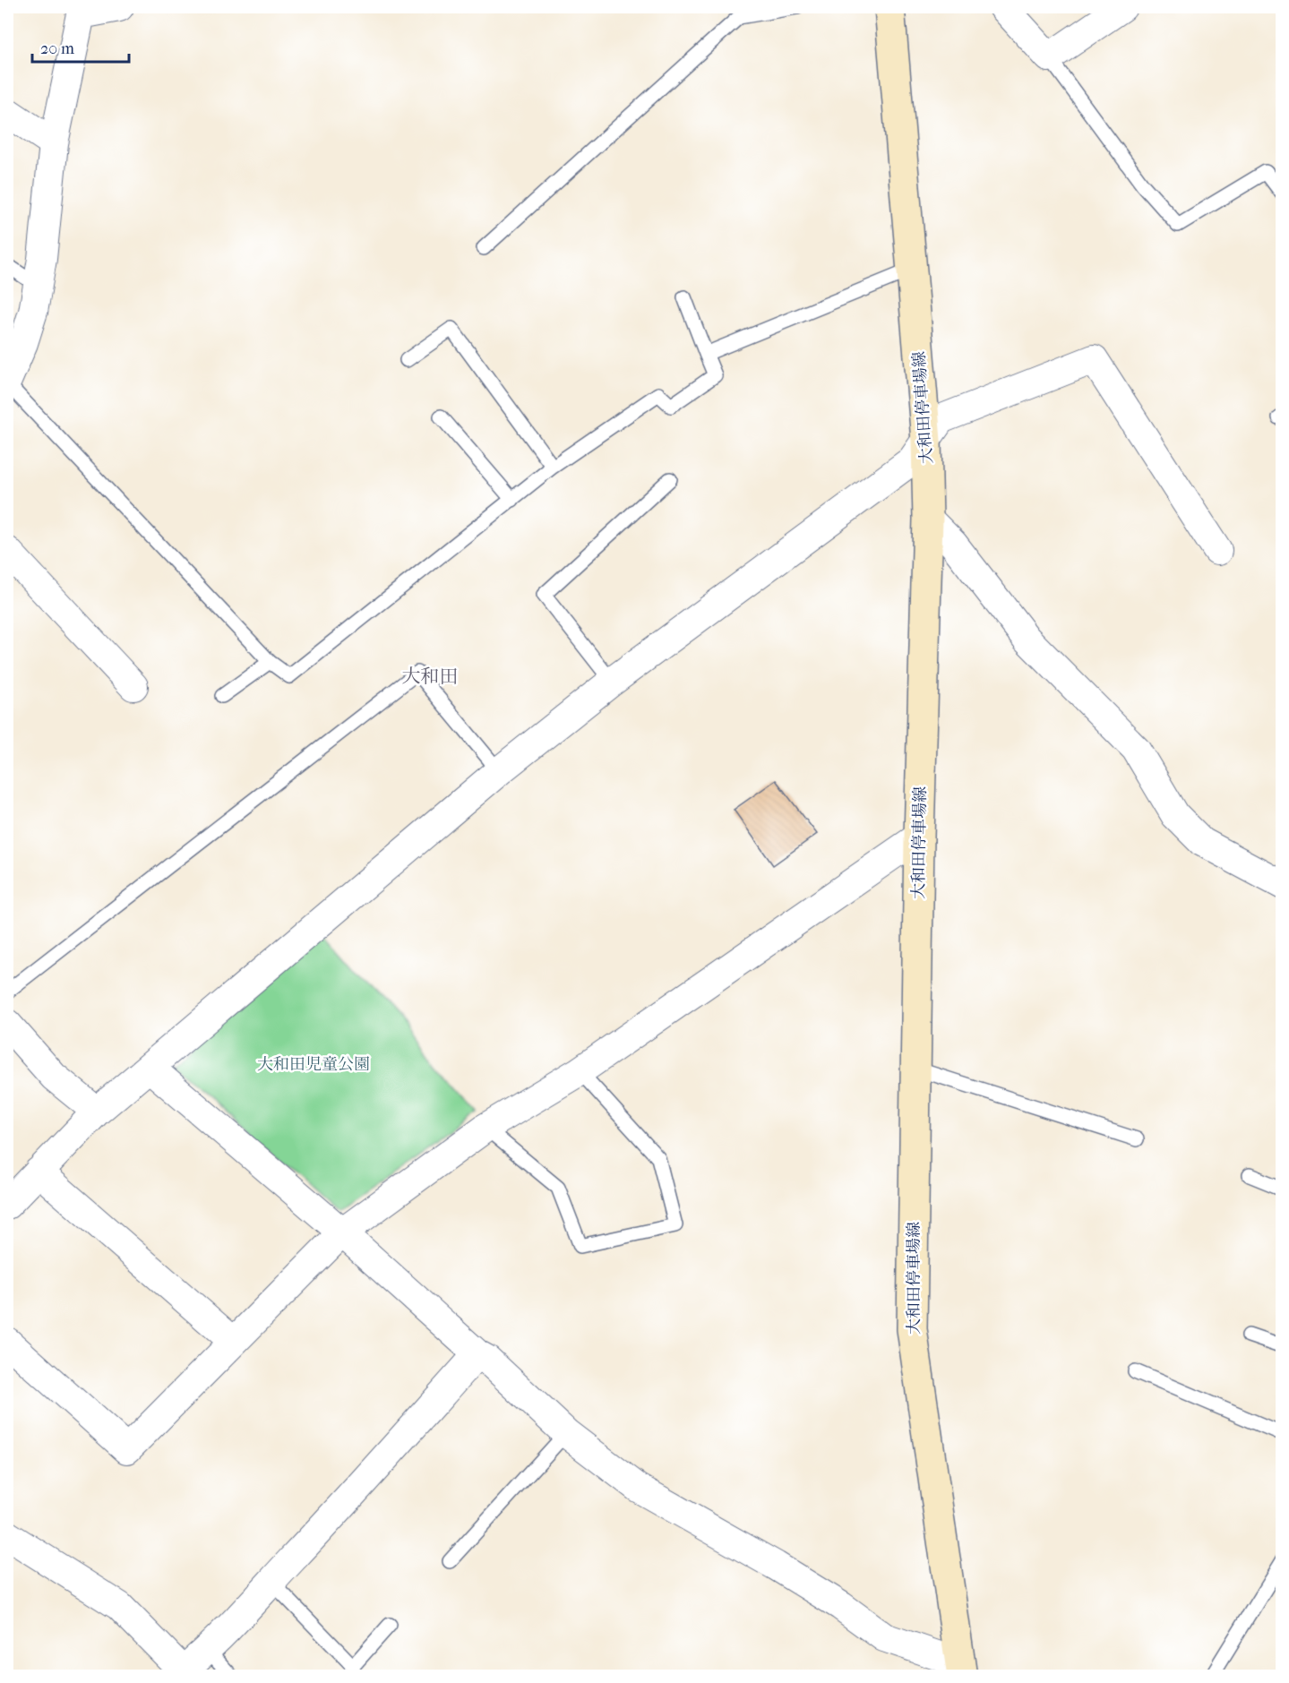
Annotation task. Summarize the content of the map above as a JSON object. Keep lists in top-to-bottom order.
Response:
{
  "streets": {
    "main road": ["大和田停車場線"]
  },
  "districts": ["大和田"],
  "parks": ["大和田児童公園"],
  "scale_bar": "20 m"
}
